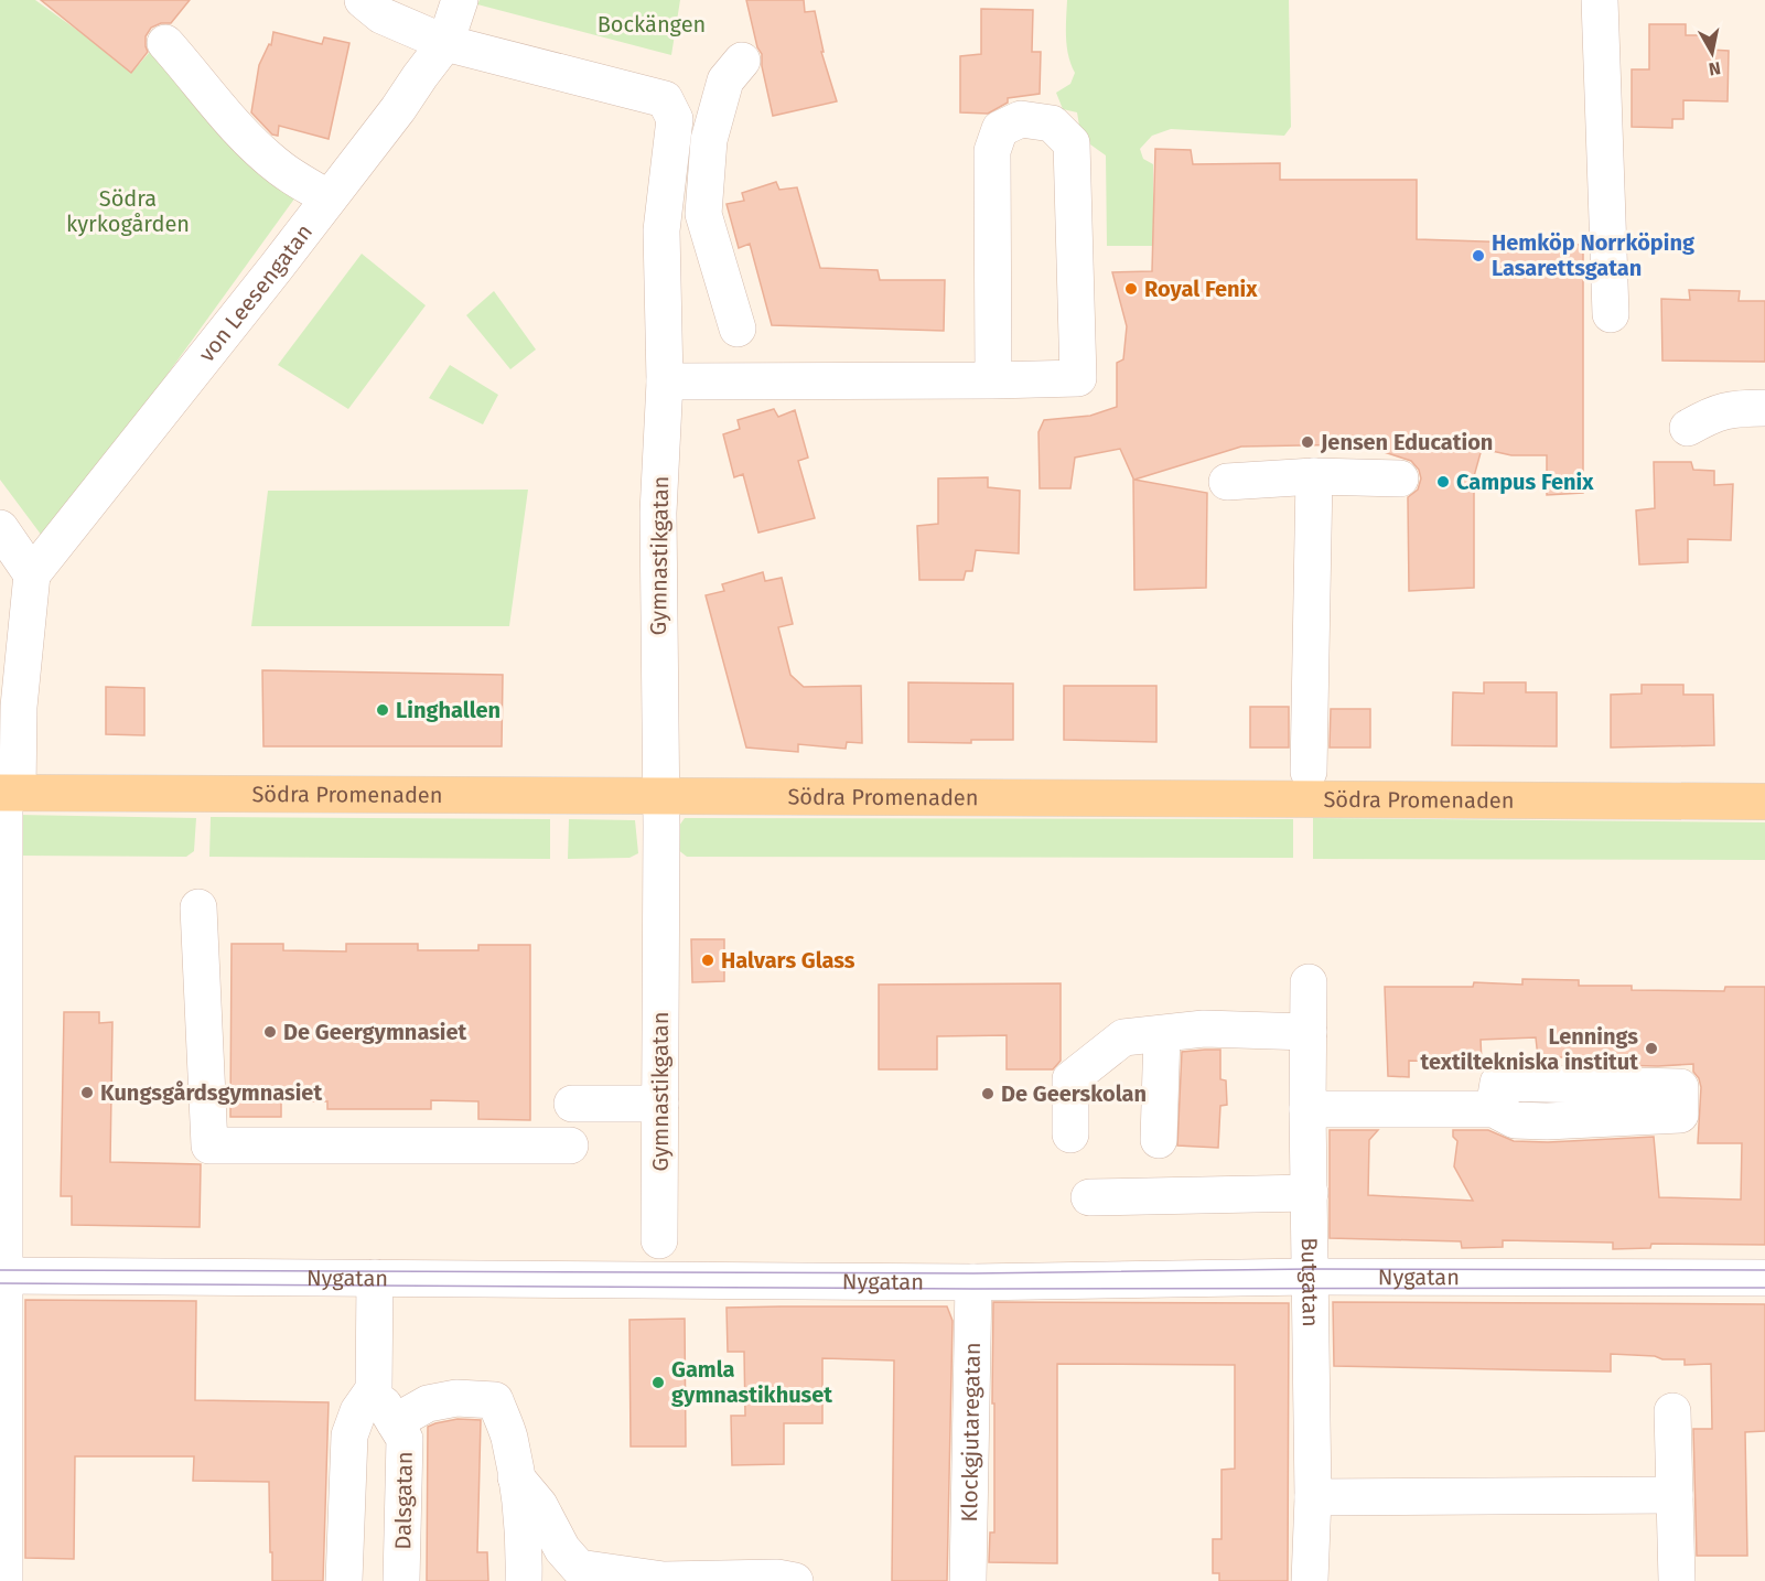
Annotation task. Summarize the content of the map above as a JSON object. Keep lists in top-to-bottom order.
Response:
{
  "streets": {
    "main road": ["Södra Promenaden"],
    "street": [
      "von Leesengatan",
      "Gymnastikgatan",
      "Nygatan",
      "Butgatan",
      "Klockgjutaregatan",
      "Dalsgatan"
    ]
  },
  "crossings": [
    ["von Leesengatan", "Gymnastikgatan"],
    ["Gymnastikgatan", "Södra Promenaden"],
    ["Nygatan", "Butgatan"],
    ["Nygatan", "Klockgjutaregatan"]
  ],
  "parks": ["Bockängen", "Södra kyrkogården"],
  "places": [
    "Hemköp Norrköping Lasarettsgatan",
    "Royal Fenix",
    "Jensen Education",
    "Campus Fenix",
    "Linghallen",
    "Halvars Glass",
    "De Geergymnasiet",
    "Lennings textiltekniska institut",
    "Kungsgårdsgymnasiet",
    "De Geerskolan",
    "Gamla gymnastikhuset"
  ],
  "north": "bottom"
}
